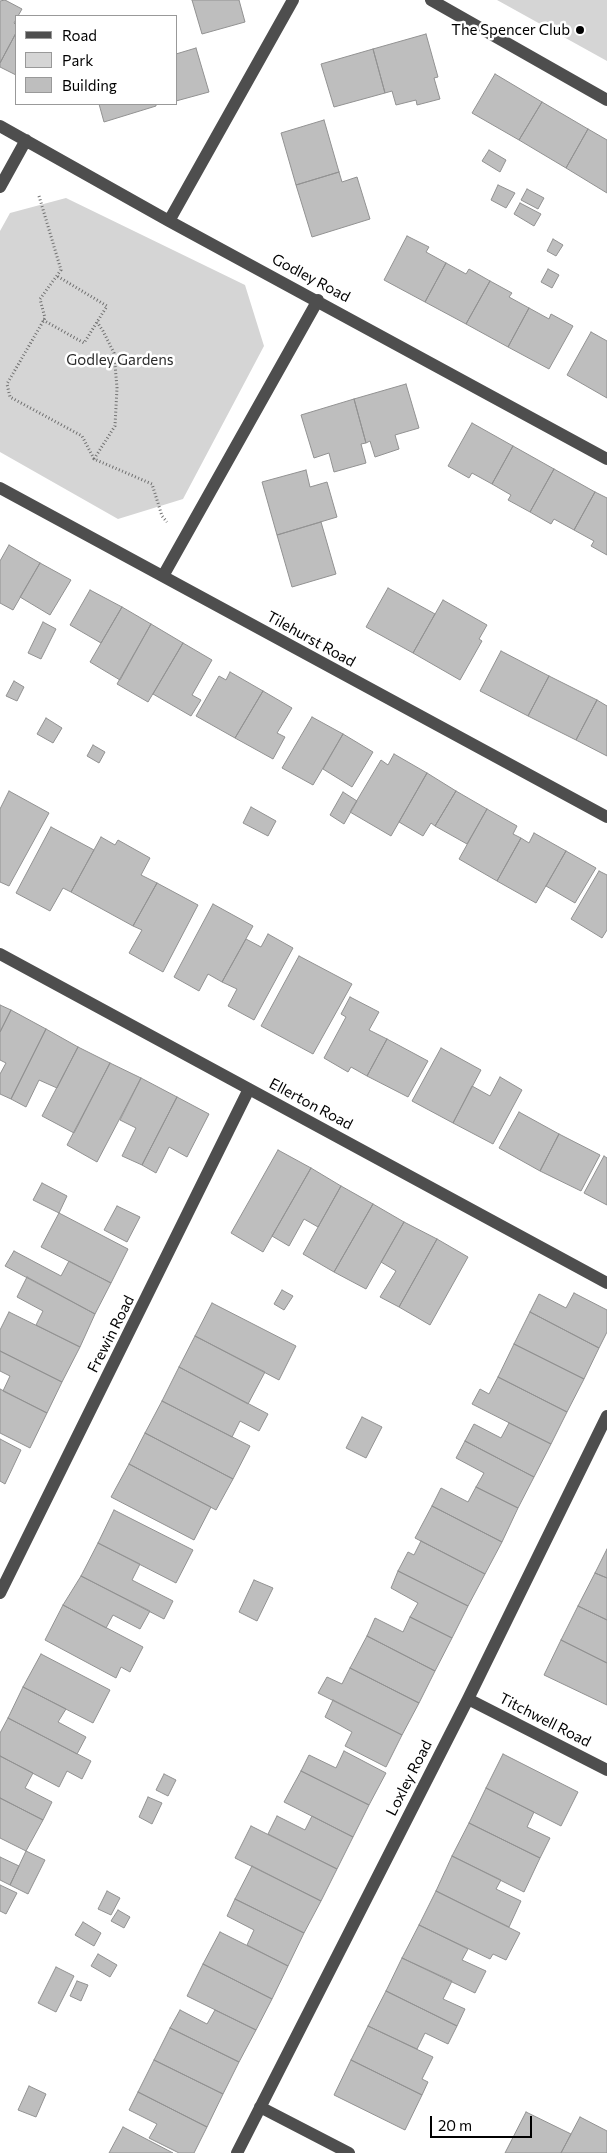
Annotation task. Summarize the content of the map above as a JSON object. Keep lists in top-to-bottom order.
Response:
{
  "streets": {
    "street": [
      "Godley Road",
      "Tilehurst Road",
      "Ellerton Road",
      "Frewin Road",
      "Titchwell Road",
      "Loxley Road"
    ]
  },
  "crossings": [
    ["Ellerton Road", "Frewin Road"],
    ["Titchwell Road", "Loxley Road"]
  ],
  "parks": ["Godley Gardens"],
  "places": ["The Spencer Club"],
  "legend": ["Road", "Park", "Building"],
  "scale_bar": "20 m"
}
